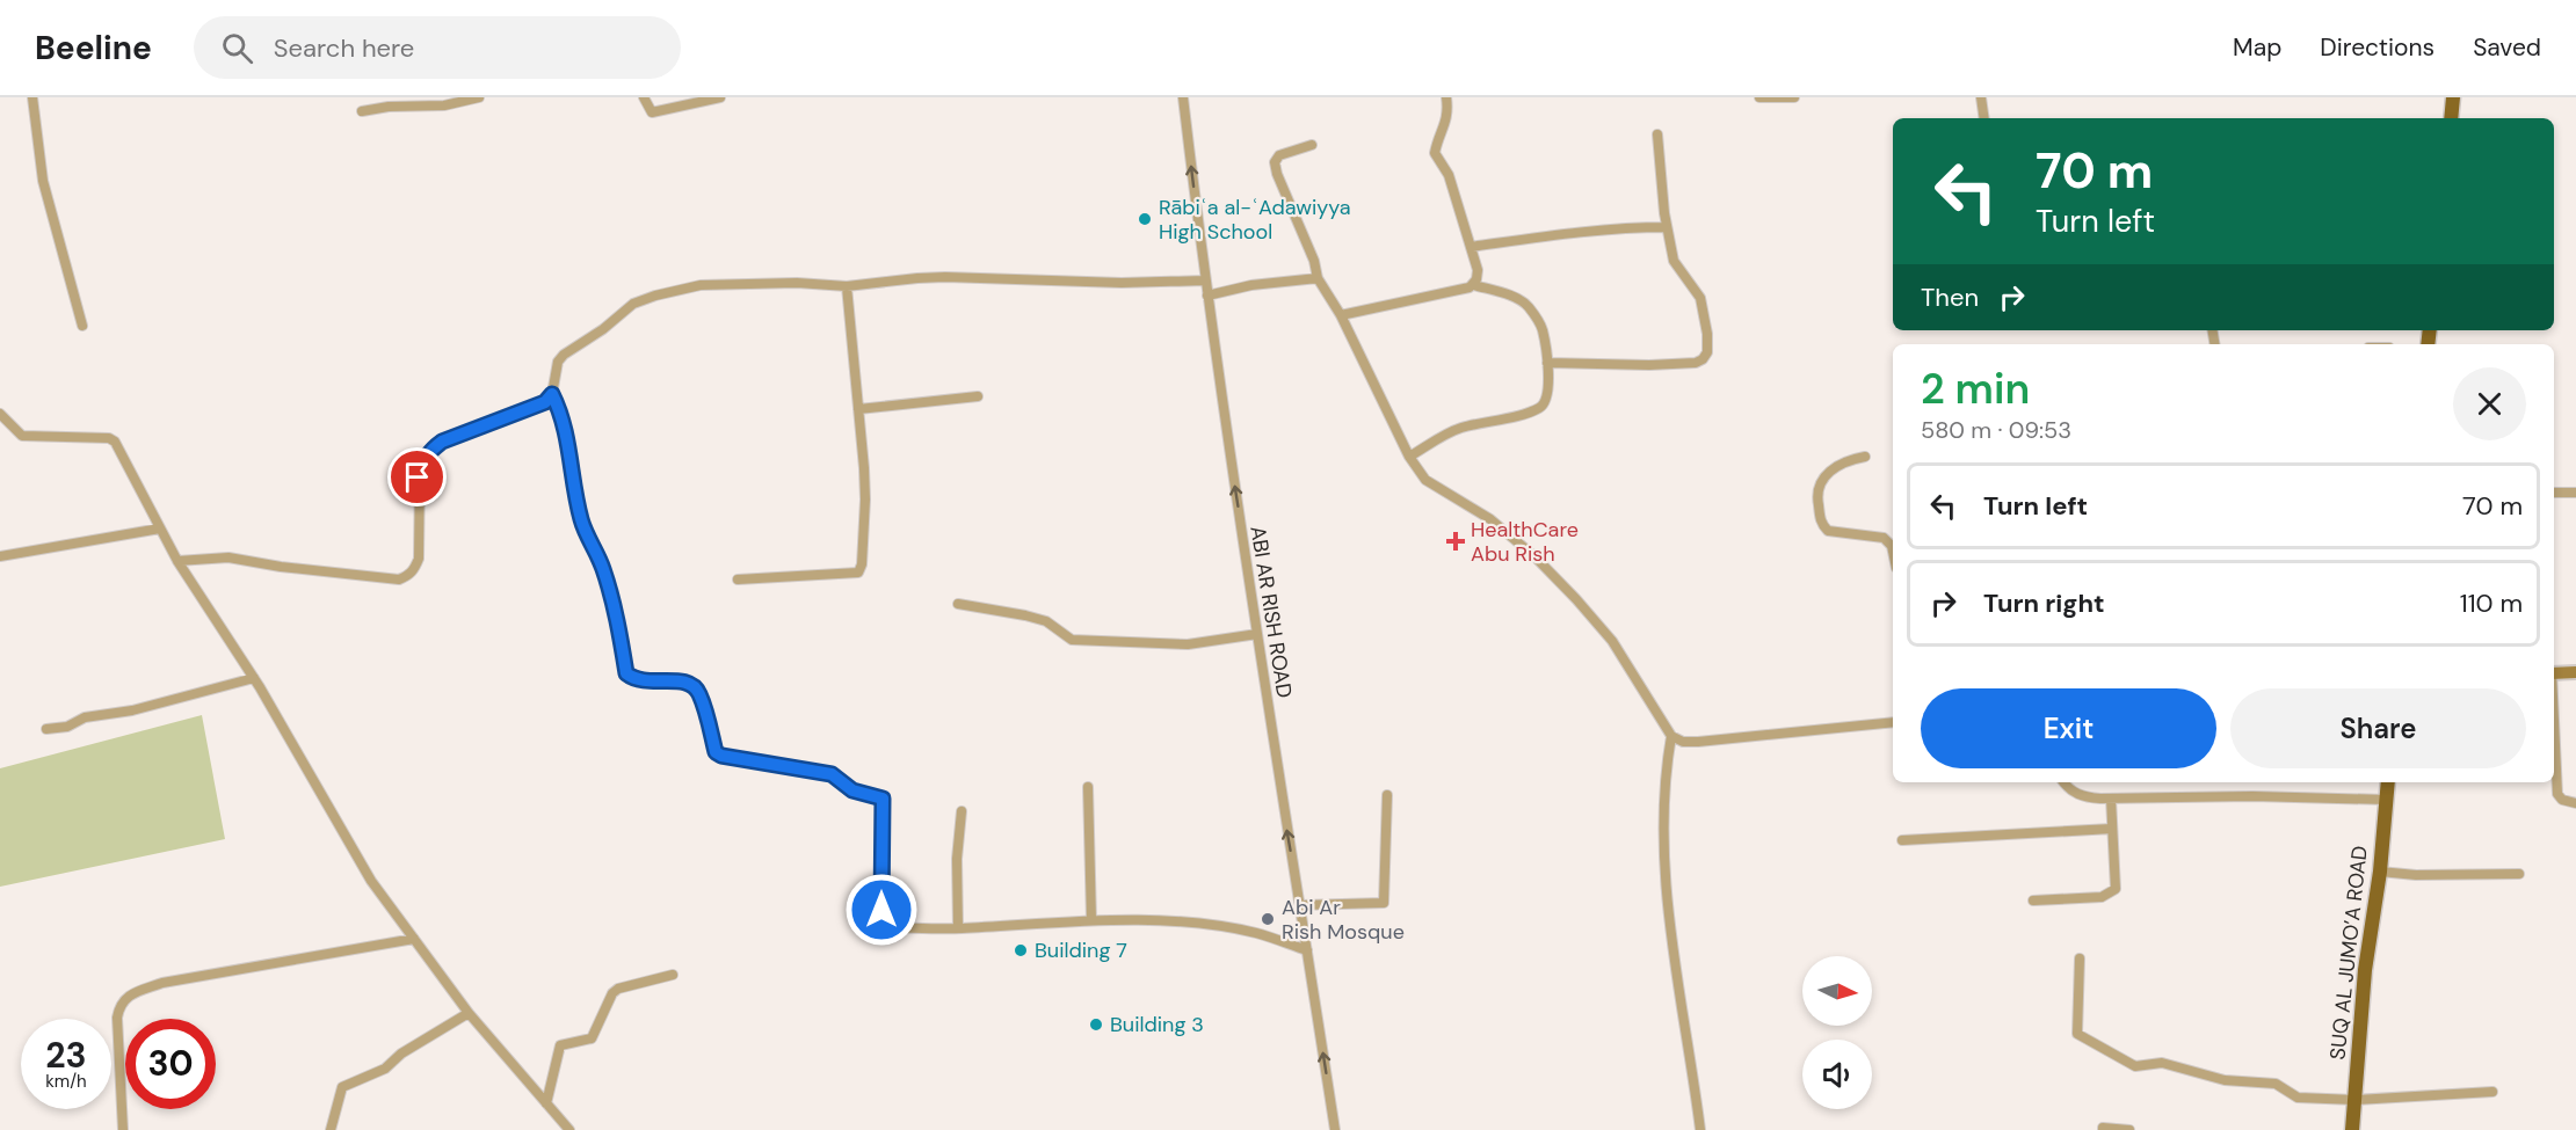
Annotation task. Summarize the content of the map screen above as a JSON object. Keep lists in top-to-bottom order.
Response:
{
  "streets": {
    "main road": ["SUQ AL JUMO’A ROAD"],
    "street": ["ABI AR RISH ROAD"]
  },
  "one_way": ["ABI AR RISH ROAD"],
  "places": {
    "other": [
      "Rābiʿa al-ʿAdawiyya High School",
      "Abi Ar Rish Mosque",
      "Building 7",
      "Building 3"
    ],
    "health": ["HealthCare Abu Rish"]
  },
  "north": "right",
  "page": {
    "header": "Beeline",
    "search": "Search here",
    "nav": ["Map", "Directions", "Saved"],
    "turn": ["70 m", "Turn left"],
    "then": "Then",
    "heading": ["2 min", "580 m · 09:53"],
    "list": [
      {
        "name": "Turn left",
        "value": "70 m"
      },
      {
        "name": "Turn right",
        "value": "110 m"
      }
    ],
    "buttons": ["Exit", "Share"],
    "speed": "23 km/h",
    "limit": "30"
  }
}
